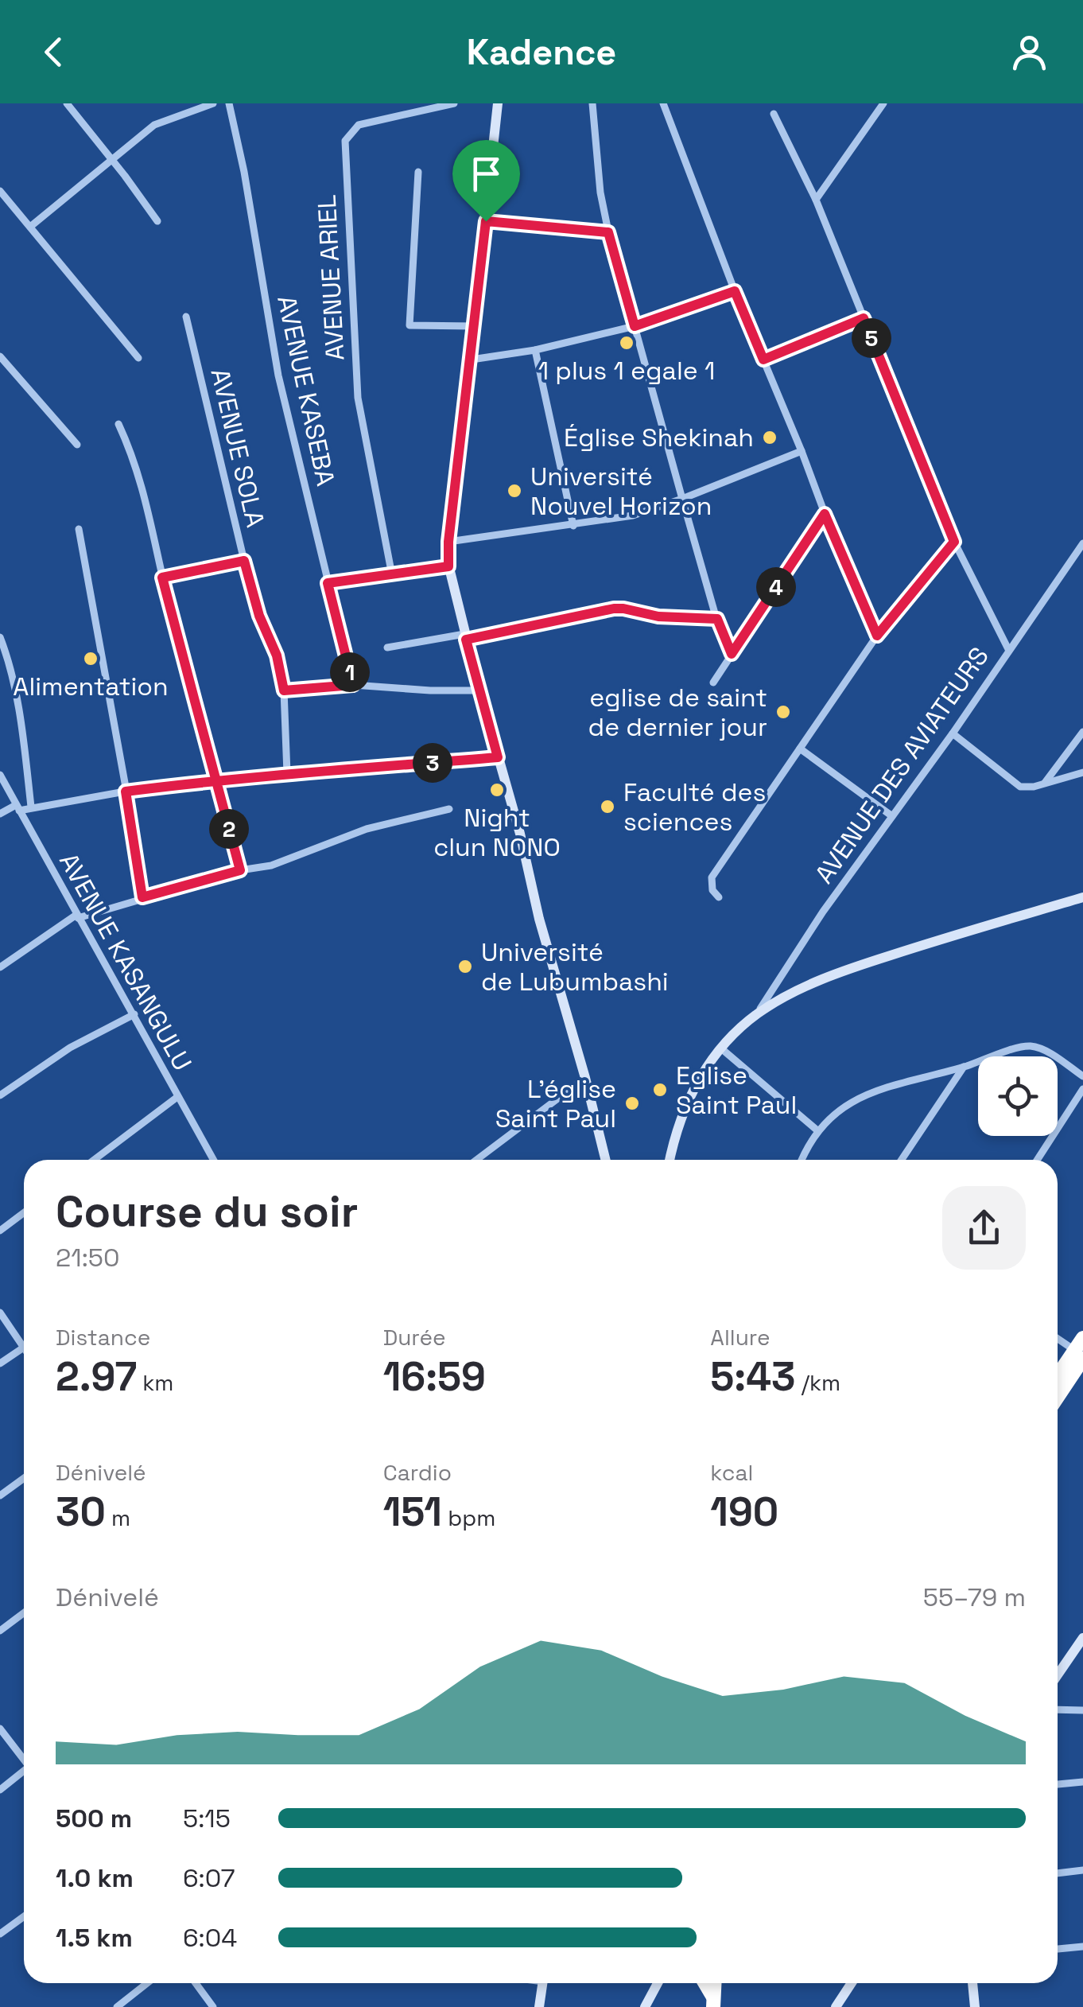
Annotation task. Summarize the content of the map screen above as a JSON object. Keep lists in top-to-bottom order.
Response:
{
  "streets": {
    "street": [
      "AVENUE ARIEL",
      "AVENUE KASEBA",
      "AVENUE SOLA",
      "AVENUE DES AVIATEURS",
      "AVENUE KASANGULU"
    ]
  },
  "places": [
    "1 plus 1 egale 1",
    "Église Shekinah",
    "Université Nouvel Horizon",
    "Alimentation",
    "eglise de saint de dernier jour",
    "Night clun NONO",
    "Faculté des sciences",
    "Université de Lubumbashi",
    "Eglise Saint Paul",
    "L'église Saint Paul"
  ],
  "page": {
    "header": "Kadence",
    "pins": [
      "5",
      "4",
      "1",
      "3",
      "2"
    ],
    "heading": ["Course du soir", "21:50"],
    "stats": [
      ["Distance", "2.97 km"],
      ["Durée", "16:59"],
      ["Allure", "5:43 /km"],
      ["Dénivelé", "30 m"],
      ["Cardio", "151 bpm"],
      ["kcal", "190"]
    ],
    "chart": ["Dénivelé", "55–79 m"],
    "list": [
      {
        "name": "500 m",
        "note": "5:15"
      },
      {
        "name": "1.0 km",
        "note": "6:07"
      },
      {
        "name": "1.5 km",
        "note": "6:04"
      }
    ]
  }
}
